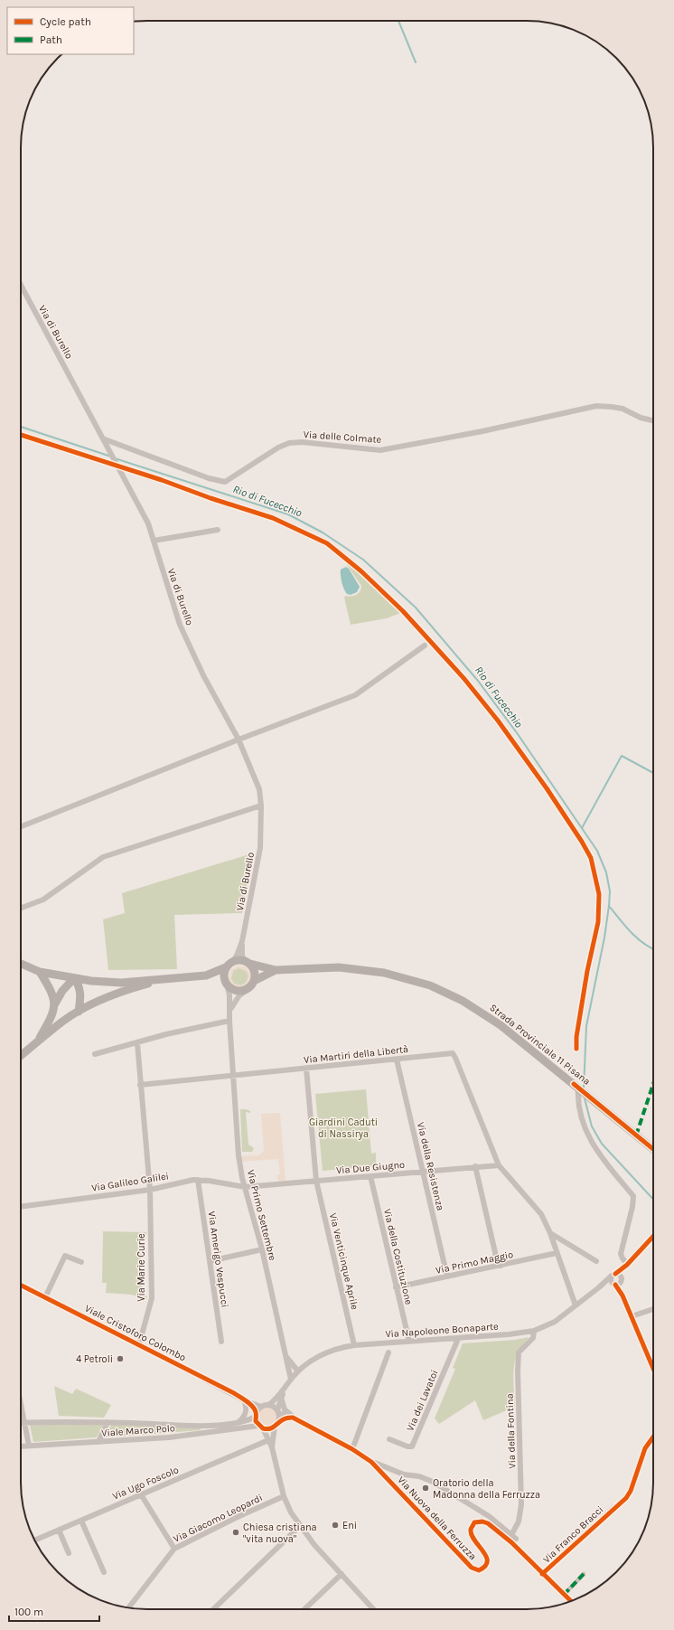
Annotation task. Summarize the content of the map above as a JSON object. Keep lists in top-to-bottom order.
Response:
{
  "streets": {
    "main road": ["Strada Provinciale 11 Pisana"],
    "street": [
      "Via di Burello",
      "Via delle Colmate",
      "Via Martiri della Libertà",
      "Via della Resistenza",
      "Via Due Giugno",
      "Via Galileo Galilei",
      "Via Primo Settembre",
      "Via della Costituzione",
      "Via Amerigo Vespucci",
      "Via Venticinque Aprile",
      "Via Primo Maggio",
      "Via Marie Curie",
      "Via Napoleone Bonaparte",
      "Viale Cristoforo Colombo",
      "Via dei Lavatoi",
      "Viale Marco Polo",
      "Via della Fontina",
      "Via Ugo Foscolo",
      "Via Giacomo Leopardi",
      "Via Nuova della Ferruzza",
      "Via Franco Bracci"
    ]
  },
  "crossings": [
    ["Via di Burello", "Via delle Colmate"],
    ["Via di Burello", "Strada Provinciale 11 Pisana"],
    ["Via Martiri della Libertà", "Via della Resistenza"],
    ["Via Martiri della Libertà", "Via Due Giugno"],
    ["Via Martiri della Libertà", "Via Primo Settembre"],
    ["Via Martiri della Libertà", "Via Venticinque Aprile"],
    ["Via Martiri della Libertà", "Via Marie Curie"],
    ["Via della Resistenza", "Via Due Giugno"],
    ["Via della Resistenza", "Via Primo Maggio"],
    ["Via Due Giugno", "Via Galileo Galilei"],
    ["Via Due Giugno", "Via Primo Settembre"],
    ["Via Due Giugno", "Via della Costituzione"],
    ["Via Due Giugno", "Via Venticinque Aprile"],
    ["Via Galileo Galilei", "Via Primo Settembre"],
    ["Via Galileo Galilei", "Via Amerigo Vespucci"],
    ["Via Galileo Galilei", "Via Marie Curie"],
    ["Via Primo Settembre", "Via Napoleone Bonaparte"],
    ["Via della Costituzione", "Via Primo Maggio"],
    ["Via della Costituzione", "Via Napoleone Bonaparte"],
    ["Via Venticinque Aprile", "Via Napoleone Bonaparte"],
    ["Via Marie Curie", "Viale Cristoforo Colombo"],
    ["Via Napoleone Bonaparte", "Viale Cristoforo Colombo"],
    ["Via Napoleone Bonaparte", "Via dei Lavatoi"],
    ["Via Napoleone Bonaparte", "Viale Marco Polo"],
    ["Via Napoleone Bonaparte", "Via della Fontina"],
    ["Via Napoleone Bonaparte", "Via Nuova della Ferruzza"],
    ["Viale Cristoforo Colombo", "Viale Marco Polo"],
    ["Viale Cristoforo Colombo", "Via Nuova della Ferruzza"],
    ["Viale Marco Polo", "Via Nuova della Ferruzza"],
    ["Via della Fontina", "Via Nuova della Ferruzza"],
    ["Via Nuova della Ferruzza", "Via Franco Bracci"]
  ],
  "water": ["Rio di Fucecchio"],
  "parks": ["Giardini Caduti di Nassirya"],
  "places": [
    "4 Petroli",
    "Oratorio della Madonna della Ferruzza",
    "Eni",
    "Chiesa cristiana \"vita nuova\""
  ],
  "legend": ["Cycle path", "Path"],
  "scale_bar": "100 m"
}
